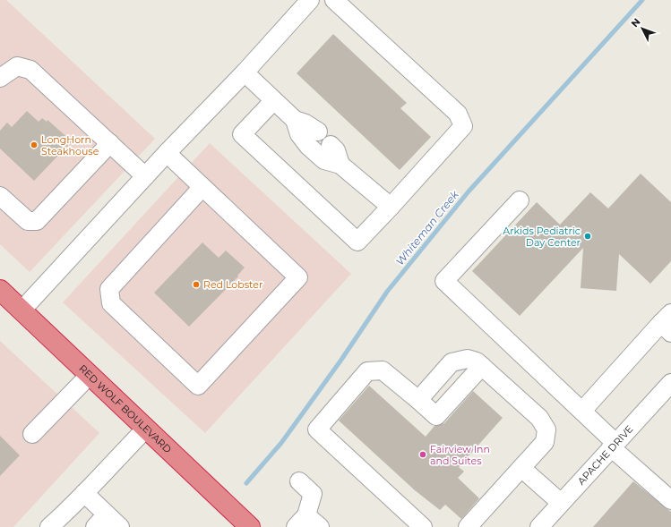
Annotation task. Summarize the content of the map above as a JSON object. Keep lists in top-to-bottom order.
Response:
{
  "streets": {
    "highway": ["RED WOLF BOULEVARD"],
    "street": ["APACHE DRIVE"]
  },
  "water": ["Whiteman Creek"],
  "places": [
    "LongHorn Steakhouse",
    "Arkids Pediatric Day Center",
    "Red Lobster",
    "Fairview Inn and Suites"
  ],
  "north": "top left"
}
